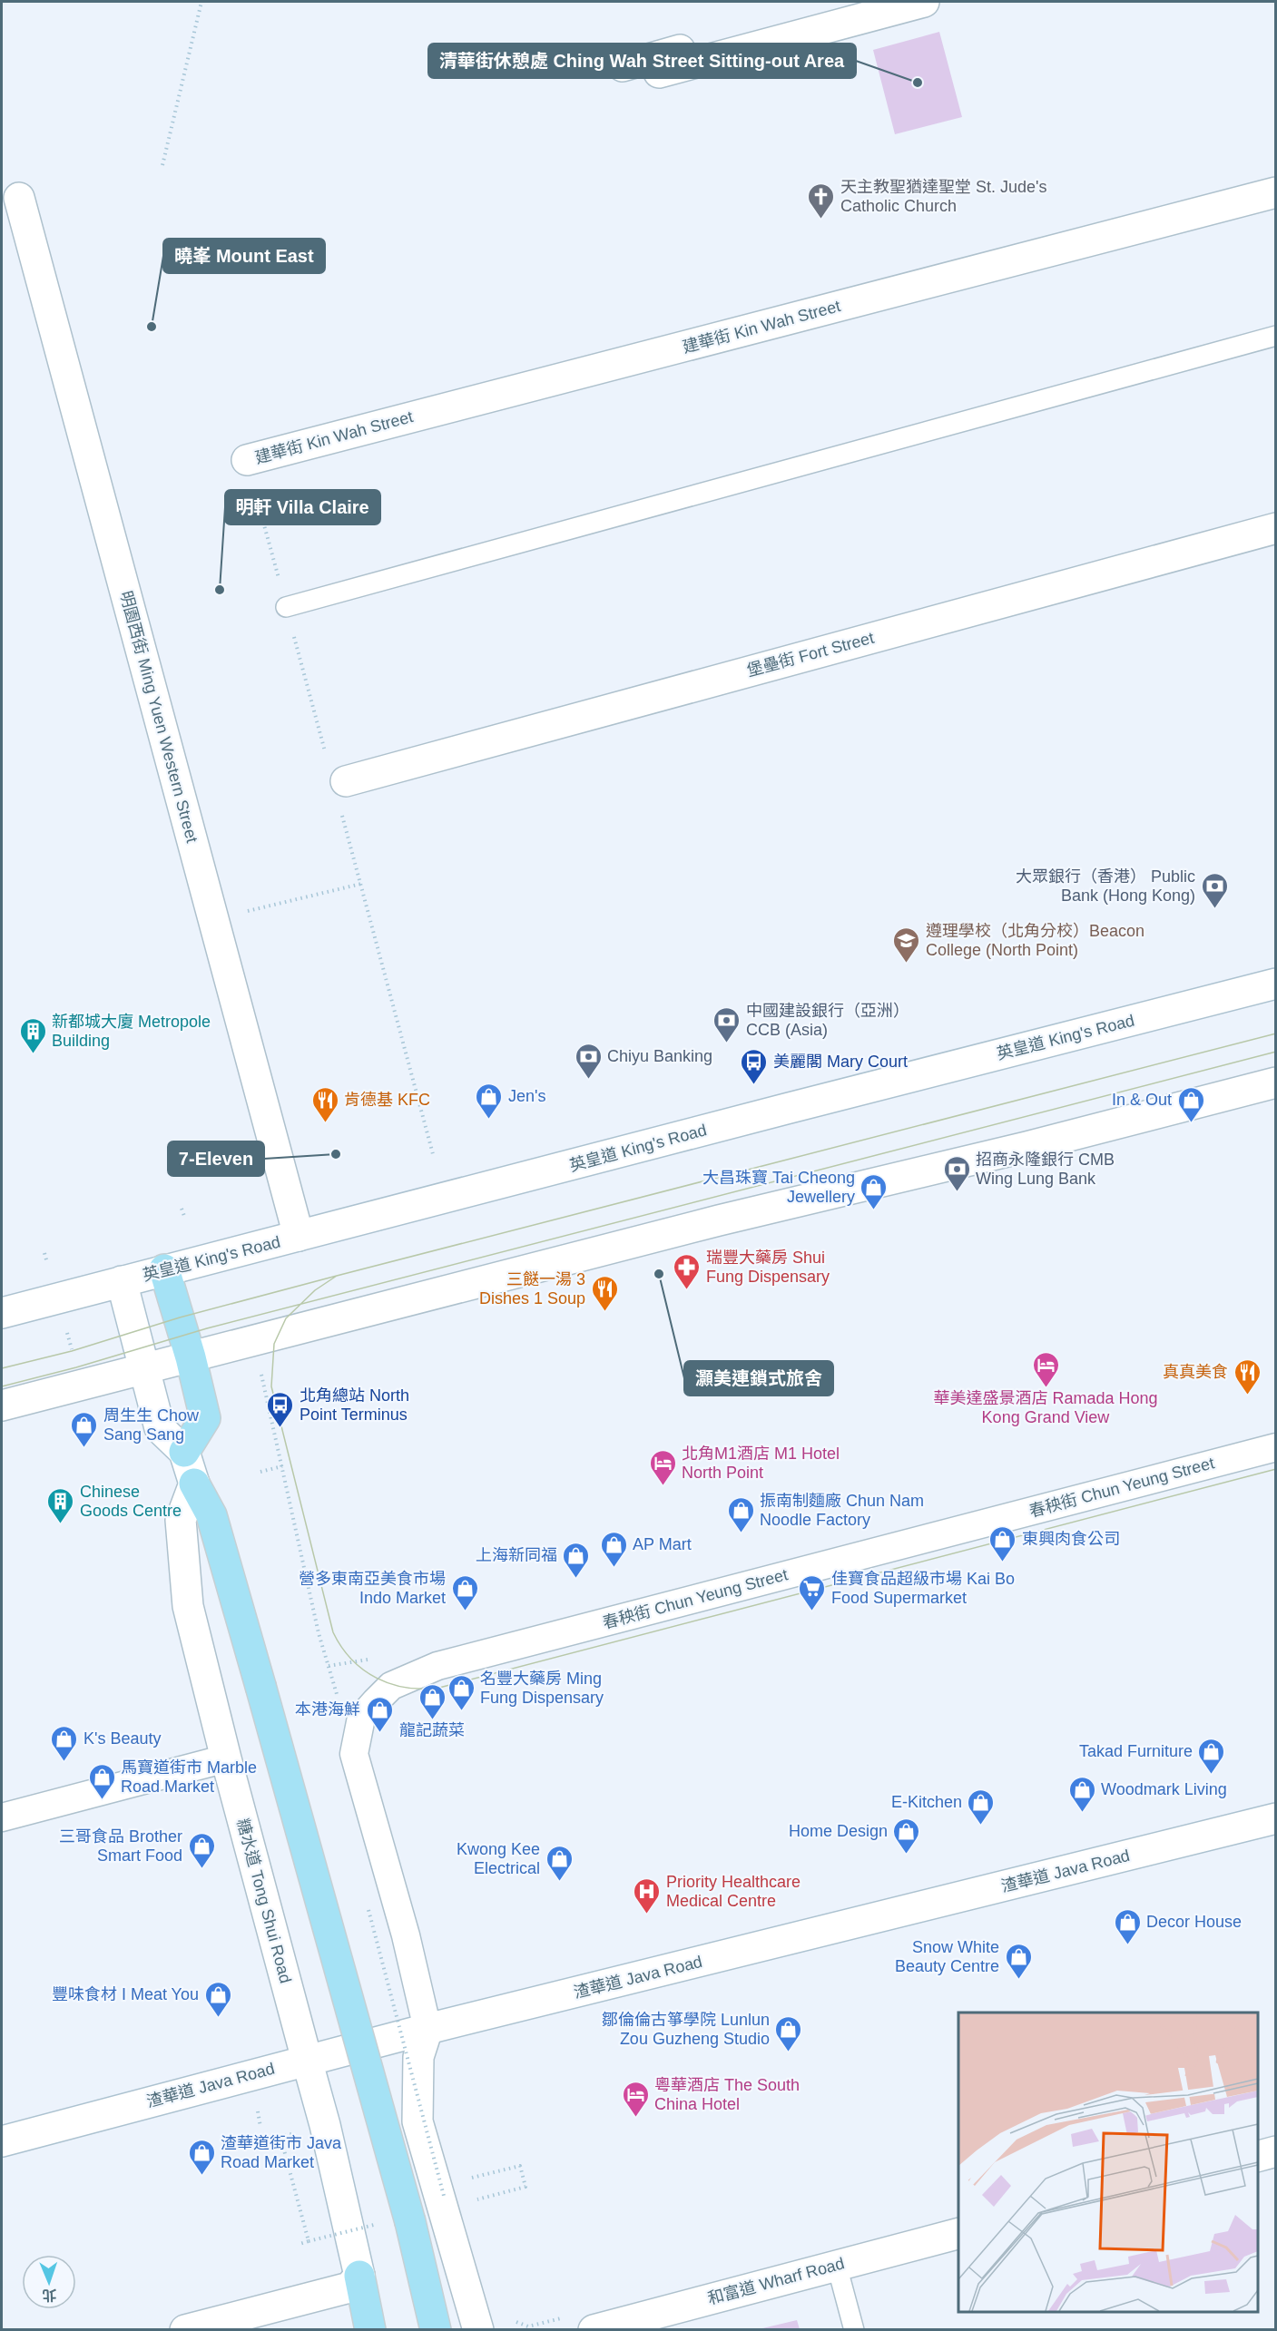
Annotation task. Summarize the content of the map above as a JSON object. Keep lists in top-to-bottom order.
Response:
{
  "streets": {
    "street": [
      "建華街 Kin Wah Street",
      "堡壘街 Fort Street",
      "明園西街 Ming Yuen Western Street",
      "英皇道 King's Road",
      "春秧街 Chun Yeung Street",
      "渣華道 Java Road",
      "糖水道 Tong Shui Road",
      "和富道 Wharf Road"
    ]
  },
  "crossings": [
    ["明園西街 Ming Yuen Western Street", "英皇道 King's Road"],
    ["渣華道 Java Road", "糖水道 Tong Shui Road"]
  ],
  "places": {
    "other": [
      "清華街休憩處 Ching Wah Street Sitting-out Area",
      "曉峯 Mount East",
      "明軒 Villa Claire",
      "7-Eleven",
      "灝美連鎖式旅舍"
    ],
    "church": ["天主教聖猶達聖堂 St. Jude's Catholic Church"],
    "bank": [
      "大眾銀行（香港） Public Bank (Hong Kong)",
      "中國建設銀行（亞洲） CCB (Asia)",
      "Chiyu Banking",
      "招商永隆銀行 CMB Wing Lung Bank"
    ],
    "school or university": ["遵理學校（北角分校）Beacon College (North Point)"],
    "building": ["新都城大廈 Metropole Building", "Chinese Goods Centre"],
    "bus stop": ["美麗閣 Mary Court", "北角總站 North Point Terminus"],
    "shop": [
      "Jen's",
      "In & Out",
      "大昌珠寶 Tai Cheong Jewellery",
      "周生生 Chow Sang Sang",
      "振南制麵廠 Chun Nam Noodle Factory",
      "東興肉食公司",
      "AP Mart",
      "上海新同福",
      "營多東南亞美食市場 Indo Market",
      "名豐大藥房 Ming Fung Dispensary",
      "龍記蔬菜",
      "本港海鮮",
      "K's Beauty",
      "Takad Furniture",
      "馬寶道街市 Marble Road Market",
      "Woodmark Living",
      "E-Kitchen",
      "Home Design",
      "三哥食品 Brother Smart Food",
      "Kwong Kee Electrical",
      "Decor House",
      "Snow White Beauty Centre",
      "豐味食材 I Meat You",
      "鄒倫倫古箏學院 Lunlun Zou Guzheng Studio",
      "渣華道街市 Java Road Market"
    ],
    "restaurant": ["肯德基 KFC", "三餸一湯 3 Dishes 1 Soup", "真真美食"],
    "pharmacy": ["瑞豐大藥房 Shui Fung Dispensary"],
    "hotel": ["華美達盛景酒店 Ramada Hong Kong Grand View", "北角M1酒店 M1 Hotel North Point", "粵華酒店 The South China Hotel"],
    "supermarket": ["佳寶食品超級市場 Kai Bo Food Supermarket"],
    "hospital": ["Priority Healthcare Medical Centre"]
  },
  "north": "bottom"
}
